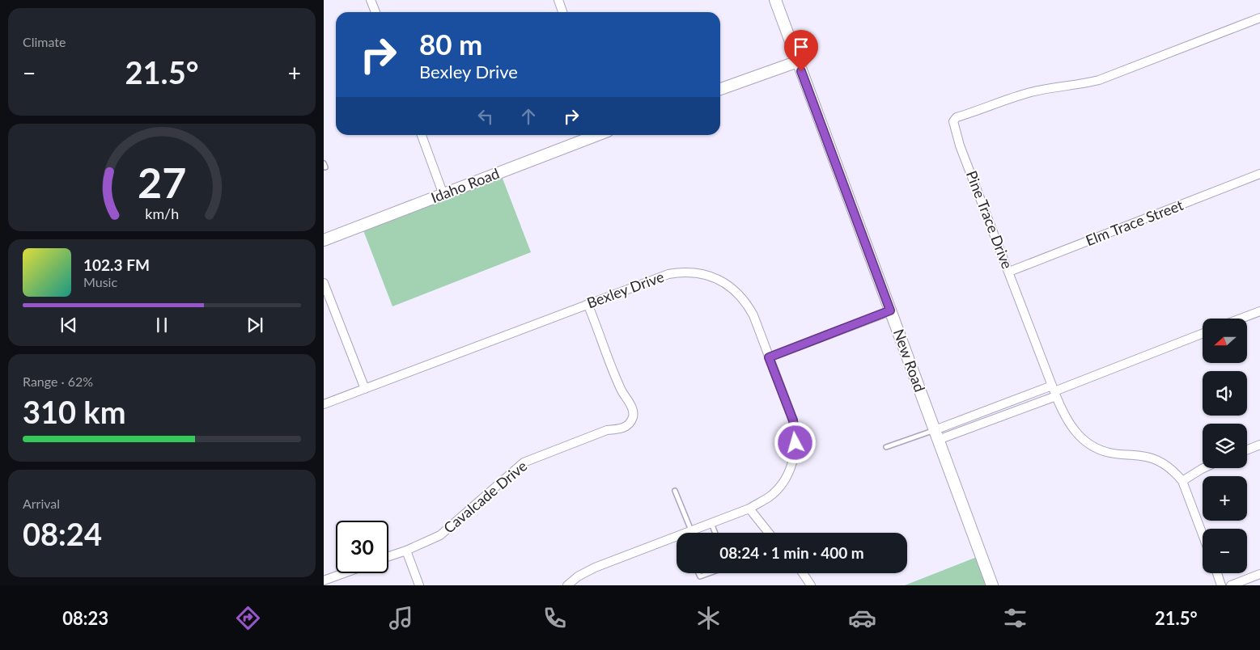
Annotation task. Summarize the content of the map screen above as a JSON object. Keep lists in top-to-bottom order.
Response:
{
  "streets": {
    "street": [
      "Idaho Road",
      "Pine Trace Drive",
      "Elm Trace Street",
      "Bexley Drive",
      "New Road",
      "Cavalcade Drive"
    ]
  },
  "crossings": [
    ["Pine Trace Drive", "Elm Trace Street"],
    ["Bexley Drive", "Cavalcade Drive"]
  ],
  "north": "left",
  "page": {
    "tile": [
      "Climate",
      ["Range · 62%", "310 km"],
      ["Arrival", "08:24"]
    ],
    "turn": ["80 m", "Bexley Drive"],
    "heat": ["−", "21.5°", "+"],
    "song": ["102.3 FM", "Music"],
    "map_buttons": ["+", "−"],
    "limit": "30",
    "trip": "08:24 · 1 min · 400 m",
    "tabs": ["08:23", "21.5°"],
    "gauge": ["27", "km/h"]
  }
}
